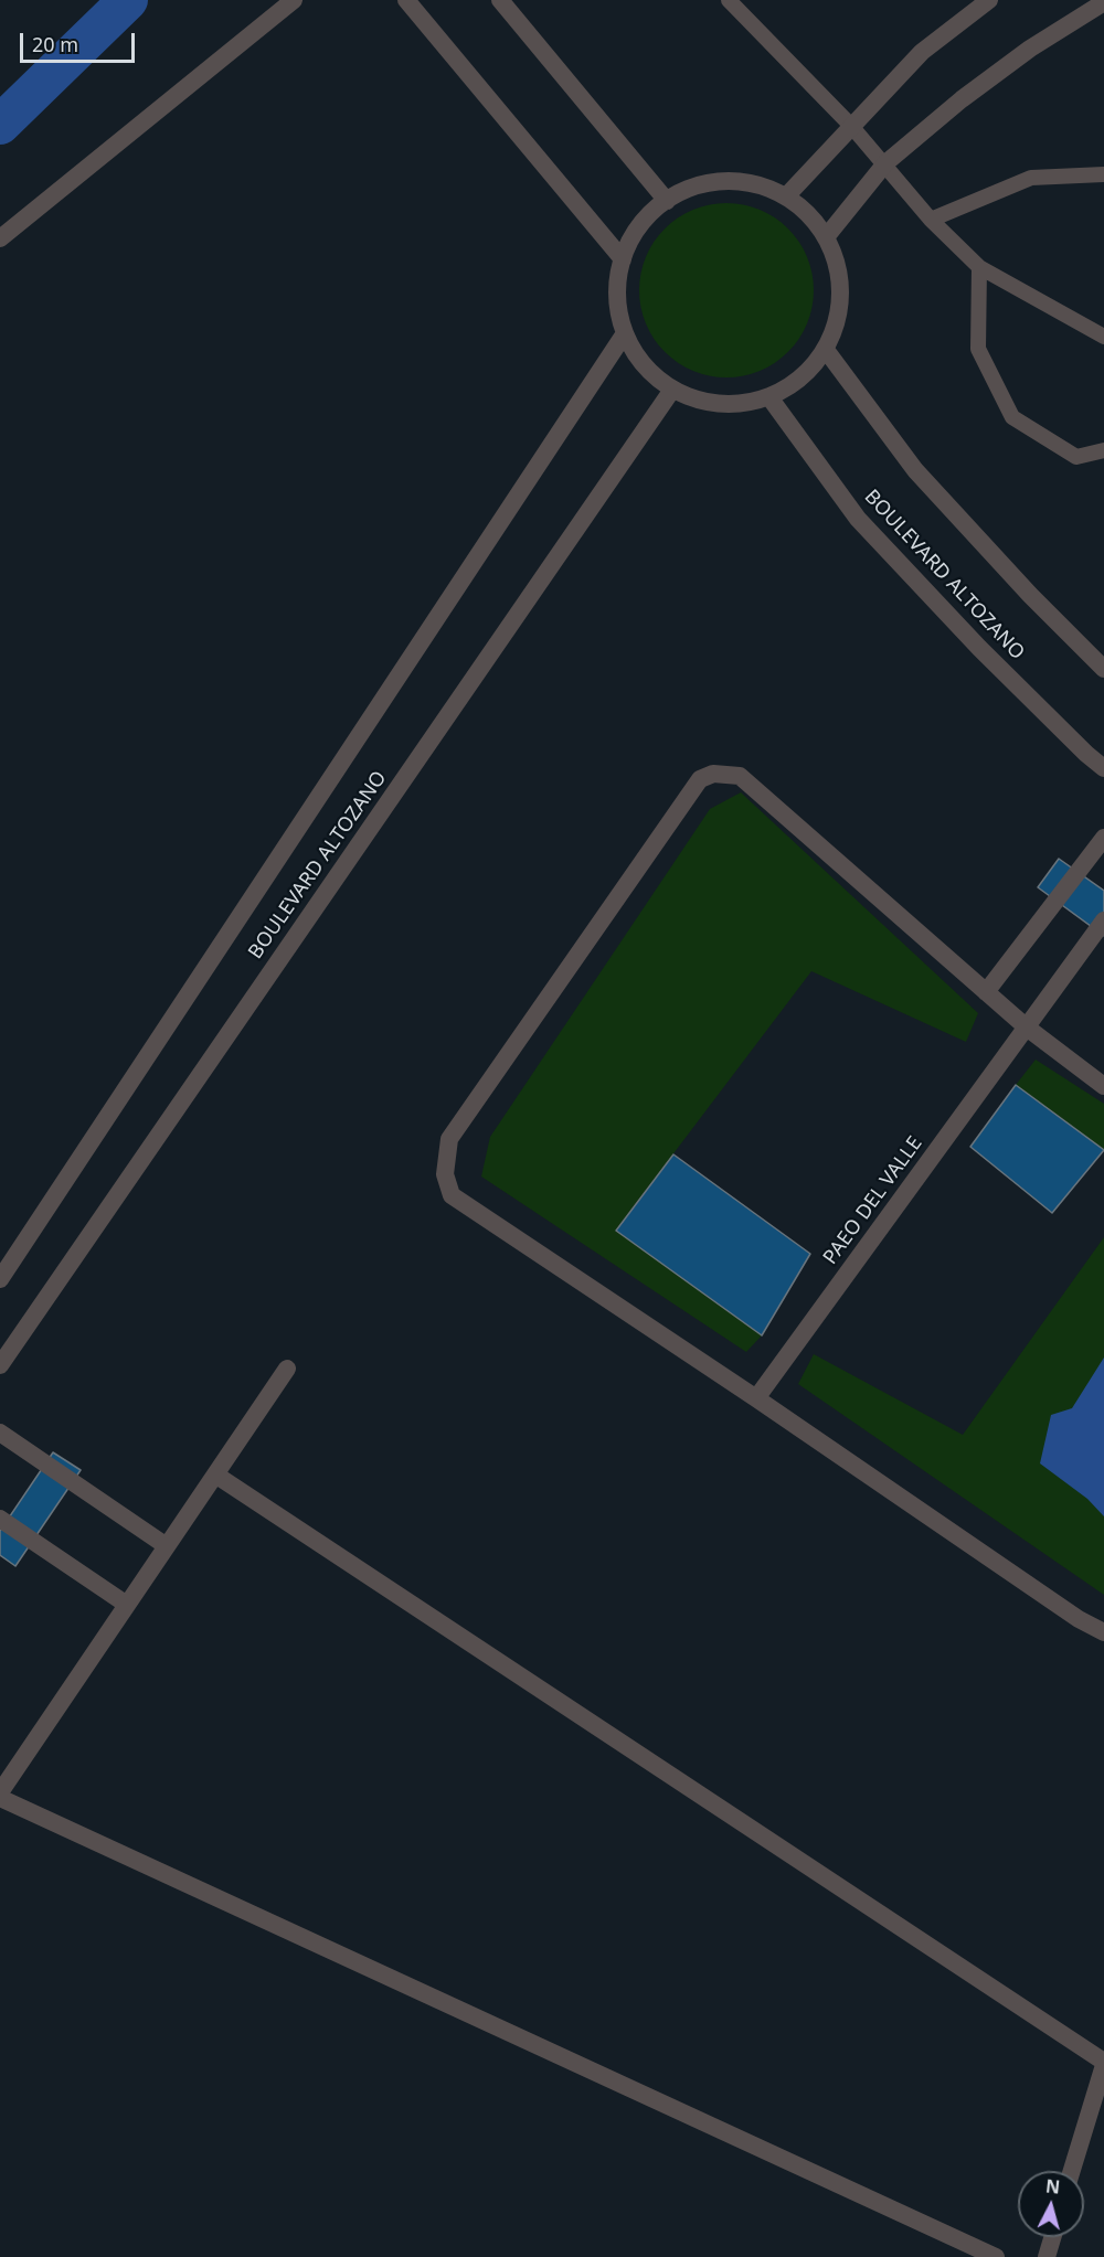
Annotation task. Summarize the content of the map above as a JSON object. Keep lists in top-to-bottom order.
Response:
{
  "streets": {
    "street": ["BOULEVARD ALTOZANO", "PAEO DEL VALLE"]
  },
  "scale_bar": "20 m",
  "north": "top"
}
